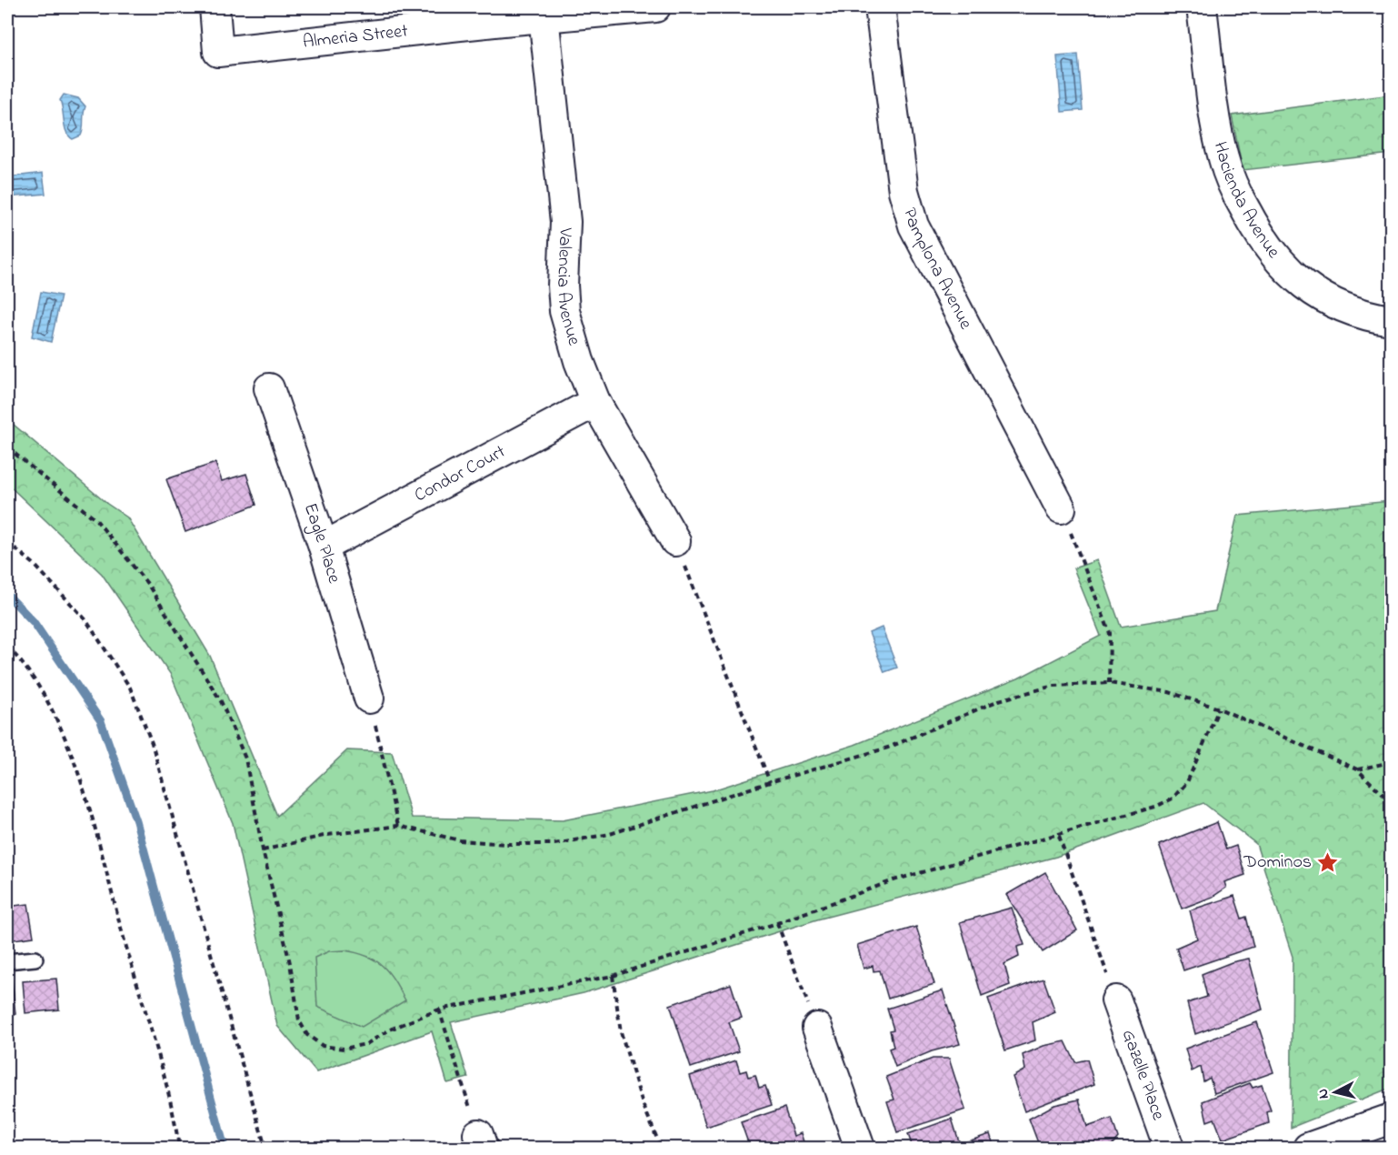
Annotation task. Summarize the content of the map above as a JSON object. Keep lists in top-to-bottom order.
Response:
{
  "streets": {
    "street": [
      "Almeria Street",
      "Hacienda Avenue",
      "Pamplona Avenue",
      "Valencia Avenue",
      "Condor Court",
      "Eagle Place",
      "Gazelle Place"
    ]
  },
  "crossings": [
    ["Almeria Street", "Valencia Avenue"],
    ["Valencia Avenue", "Condor Court"],
    ["Condor Court", "Eagle Place"]
  ],
  "places": {
    "place": ["Dominos"]
  },
  "north": "left"
}
